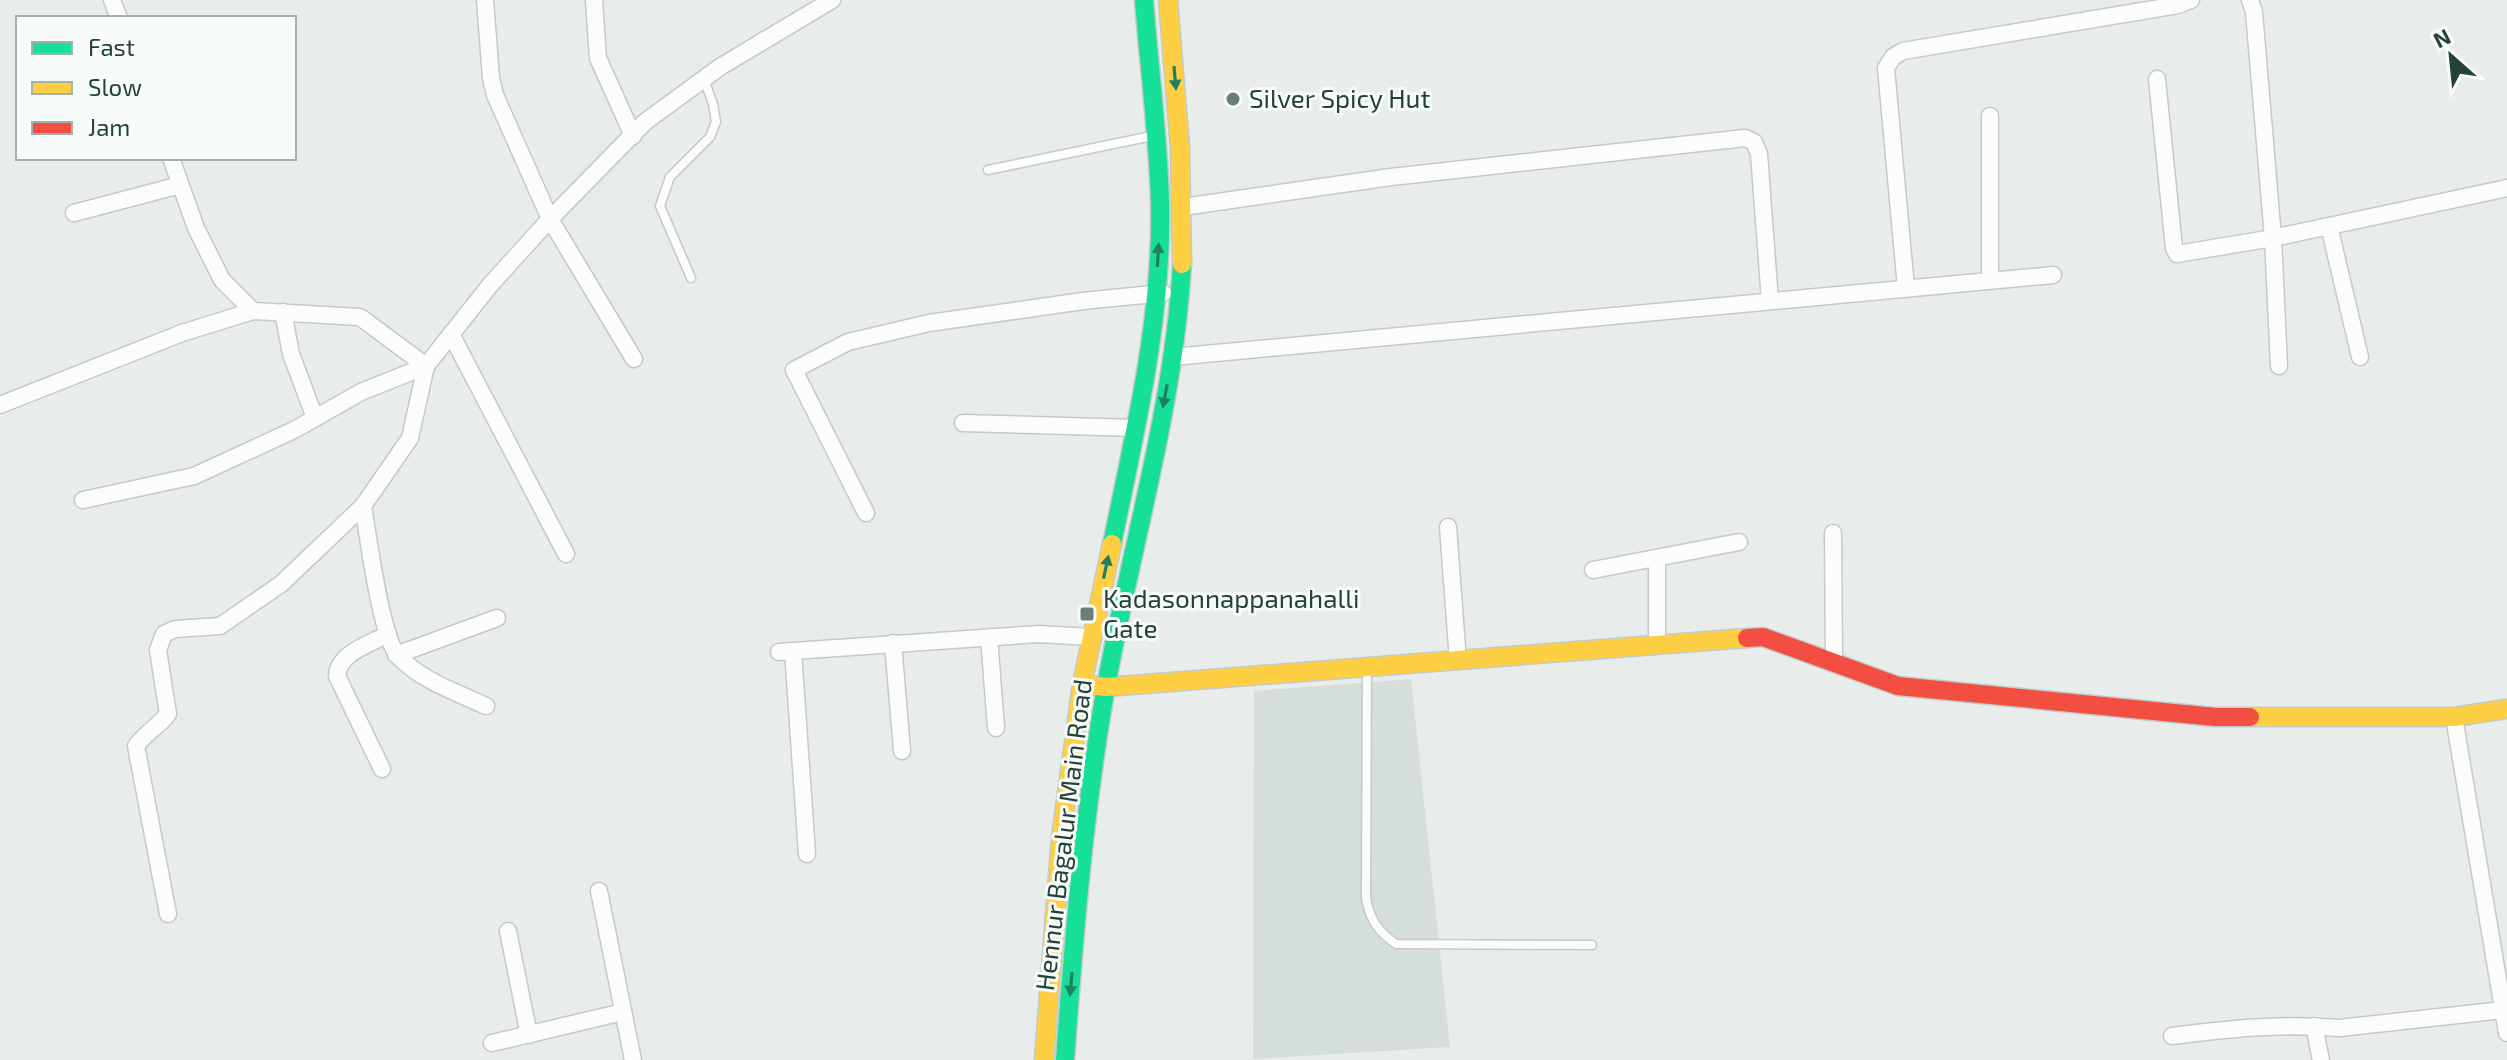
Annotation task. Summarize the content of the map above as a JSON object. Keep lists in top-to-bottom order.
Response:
{
  "streets": {
    "main road": ["Hennur Bagalur Main Road"]
  },
  "places": {
    "other": ["Silver Spicy Hut"],
    "transit": ["Kadasonnappanahalli Gate"]
  },
  "legend": ["Fast", "Slow", "Jam"],
  "north": "top left"
}
